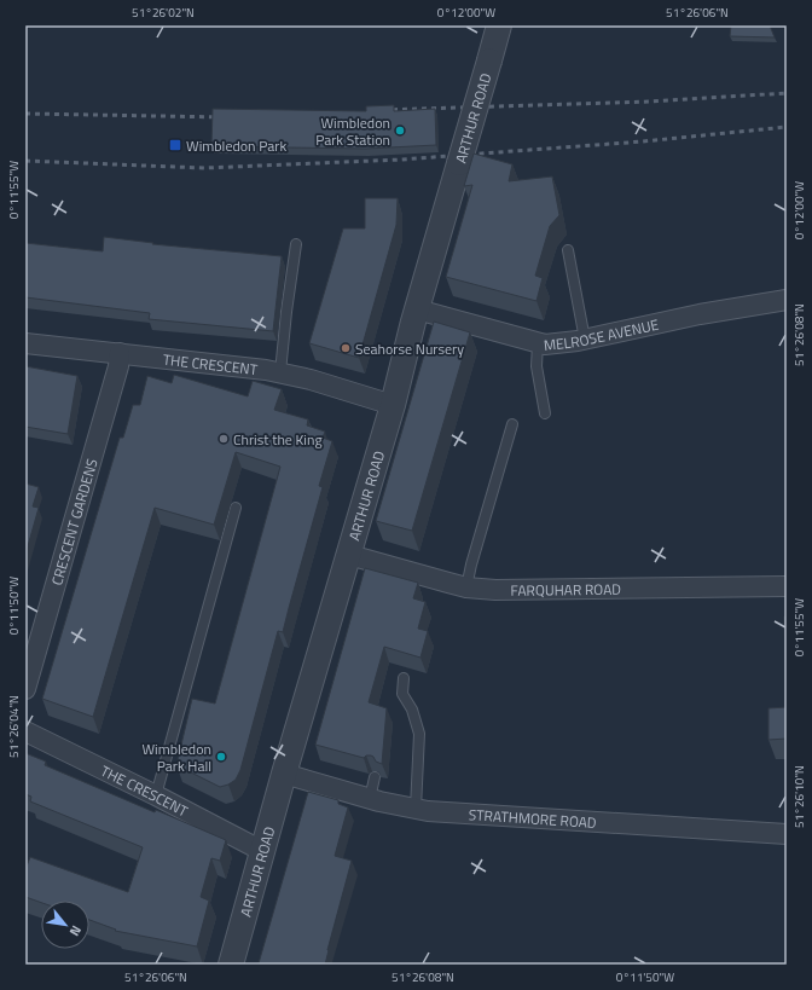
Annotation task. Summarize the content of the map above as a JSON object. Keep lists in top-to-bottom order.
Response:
{
  "streets": {
    "street": [
      "ARTHUR ROAD",
      "MELROSE AVENUE",
      "THE CRESCENT",
      "CRESCENT GARDENS",
      "FARQUHAR ROAD",
      "STRATHMORE ROAD"
    ]
  },
  "crossings": [
    ["ARTHUR ROAD", "MELROSE AVENUE"],
    ["ARTHUR ROAD", "THE CRESCENT"],
    ["ARTHUR ROAD", "FARQUHAR ROAD"],
    ["ARTHUR ROAD", "STRATHMORE ROAD"],
    ["THE CRESCENT", "CRESCENT GARDENS"]
  ],
  "places": {
    "other": [
      "Wimbledon Park Station",
      "Seahorse Nursery",
      "Christ the King",
      "Wimbledon Park Hall"
    ],
    "transit": ["Wimbledon Park"]
  },
  "north": "bottom right",
  "coordinates": [
    "51°26'02\"N",
    "0°12'00\"W",
    "51°26'06\"N",
    "0°11'55\"W",
    "51°26'08\"N",
    "0°11'50\"W",
    "51°26'04\"N",
    "51°26'10\"N"
  ]
}
